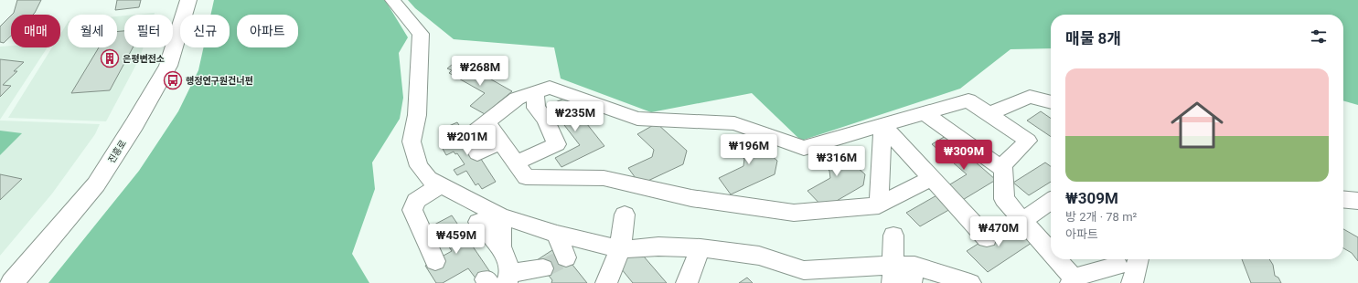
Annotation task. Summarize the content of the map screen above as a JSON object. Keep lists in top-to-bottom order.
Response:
{
  "streets": {
    "main road": ["진흥로"]
  },
  "places": {
    "building": ["은평변전소"],
    "bus stop": ["행정연구원건너편"]
  },
  "page": {
    "chip": [
      "매매",
      "월세",
      "필터",
      "신규",
      "아파트"
    ],
    "heading": "매물 8개",
    "price": [
      "₩268M",
      "₩235M",
      "₩201M",
      "₩196M",
      "₩309M",
      "₩316M",
      "₩470M",
      "₩459M"
    ],
    "list": [
      {
        "name": "₩309M",
        "note": "방 2개 · 78 m² · 아파트"
      }
    ]
  }
}
